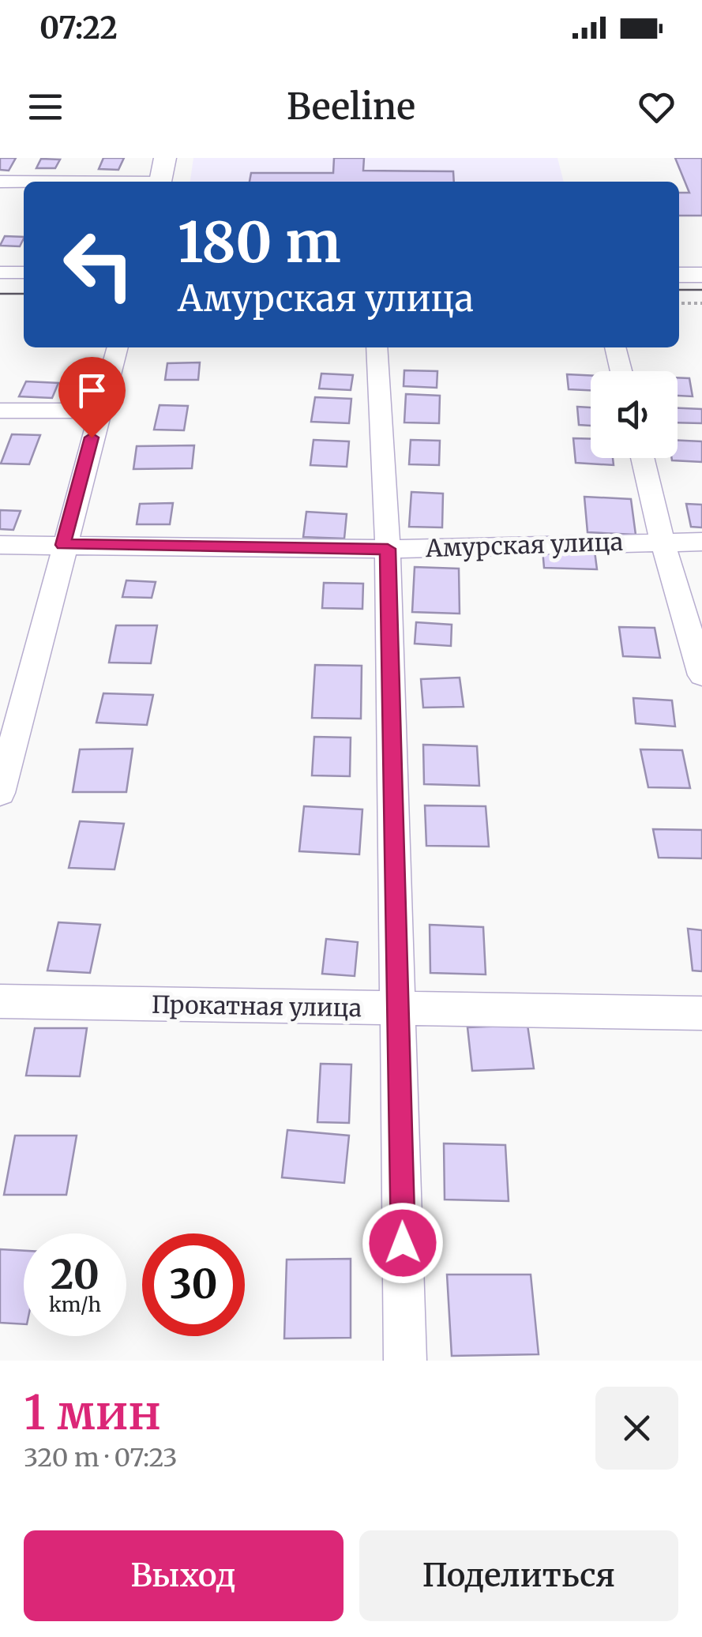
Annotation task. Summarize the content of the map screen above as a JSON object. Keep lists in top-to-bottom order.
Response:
{
  "streets": {
    "street": ["Амурская улица", "Прокатная улица"]
  },
  "page": {
    "status": "07:22",
    "header": "Beeline",
    "turn": ["180 m", "Амурская улица"],
    "speed": "20 km/h",
    "limit": "30",
    "heading": ["1 мин", "320 m · 07:23"],
    "buttons": ["Выход", "Поделиться"]
  }
}
